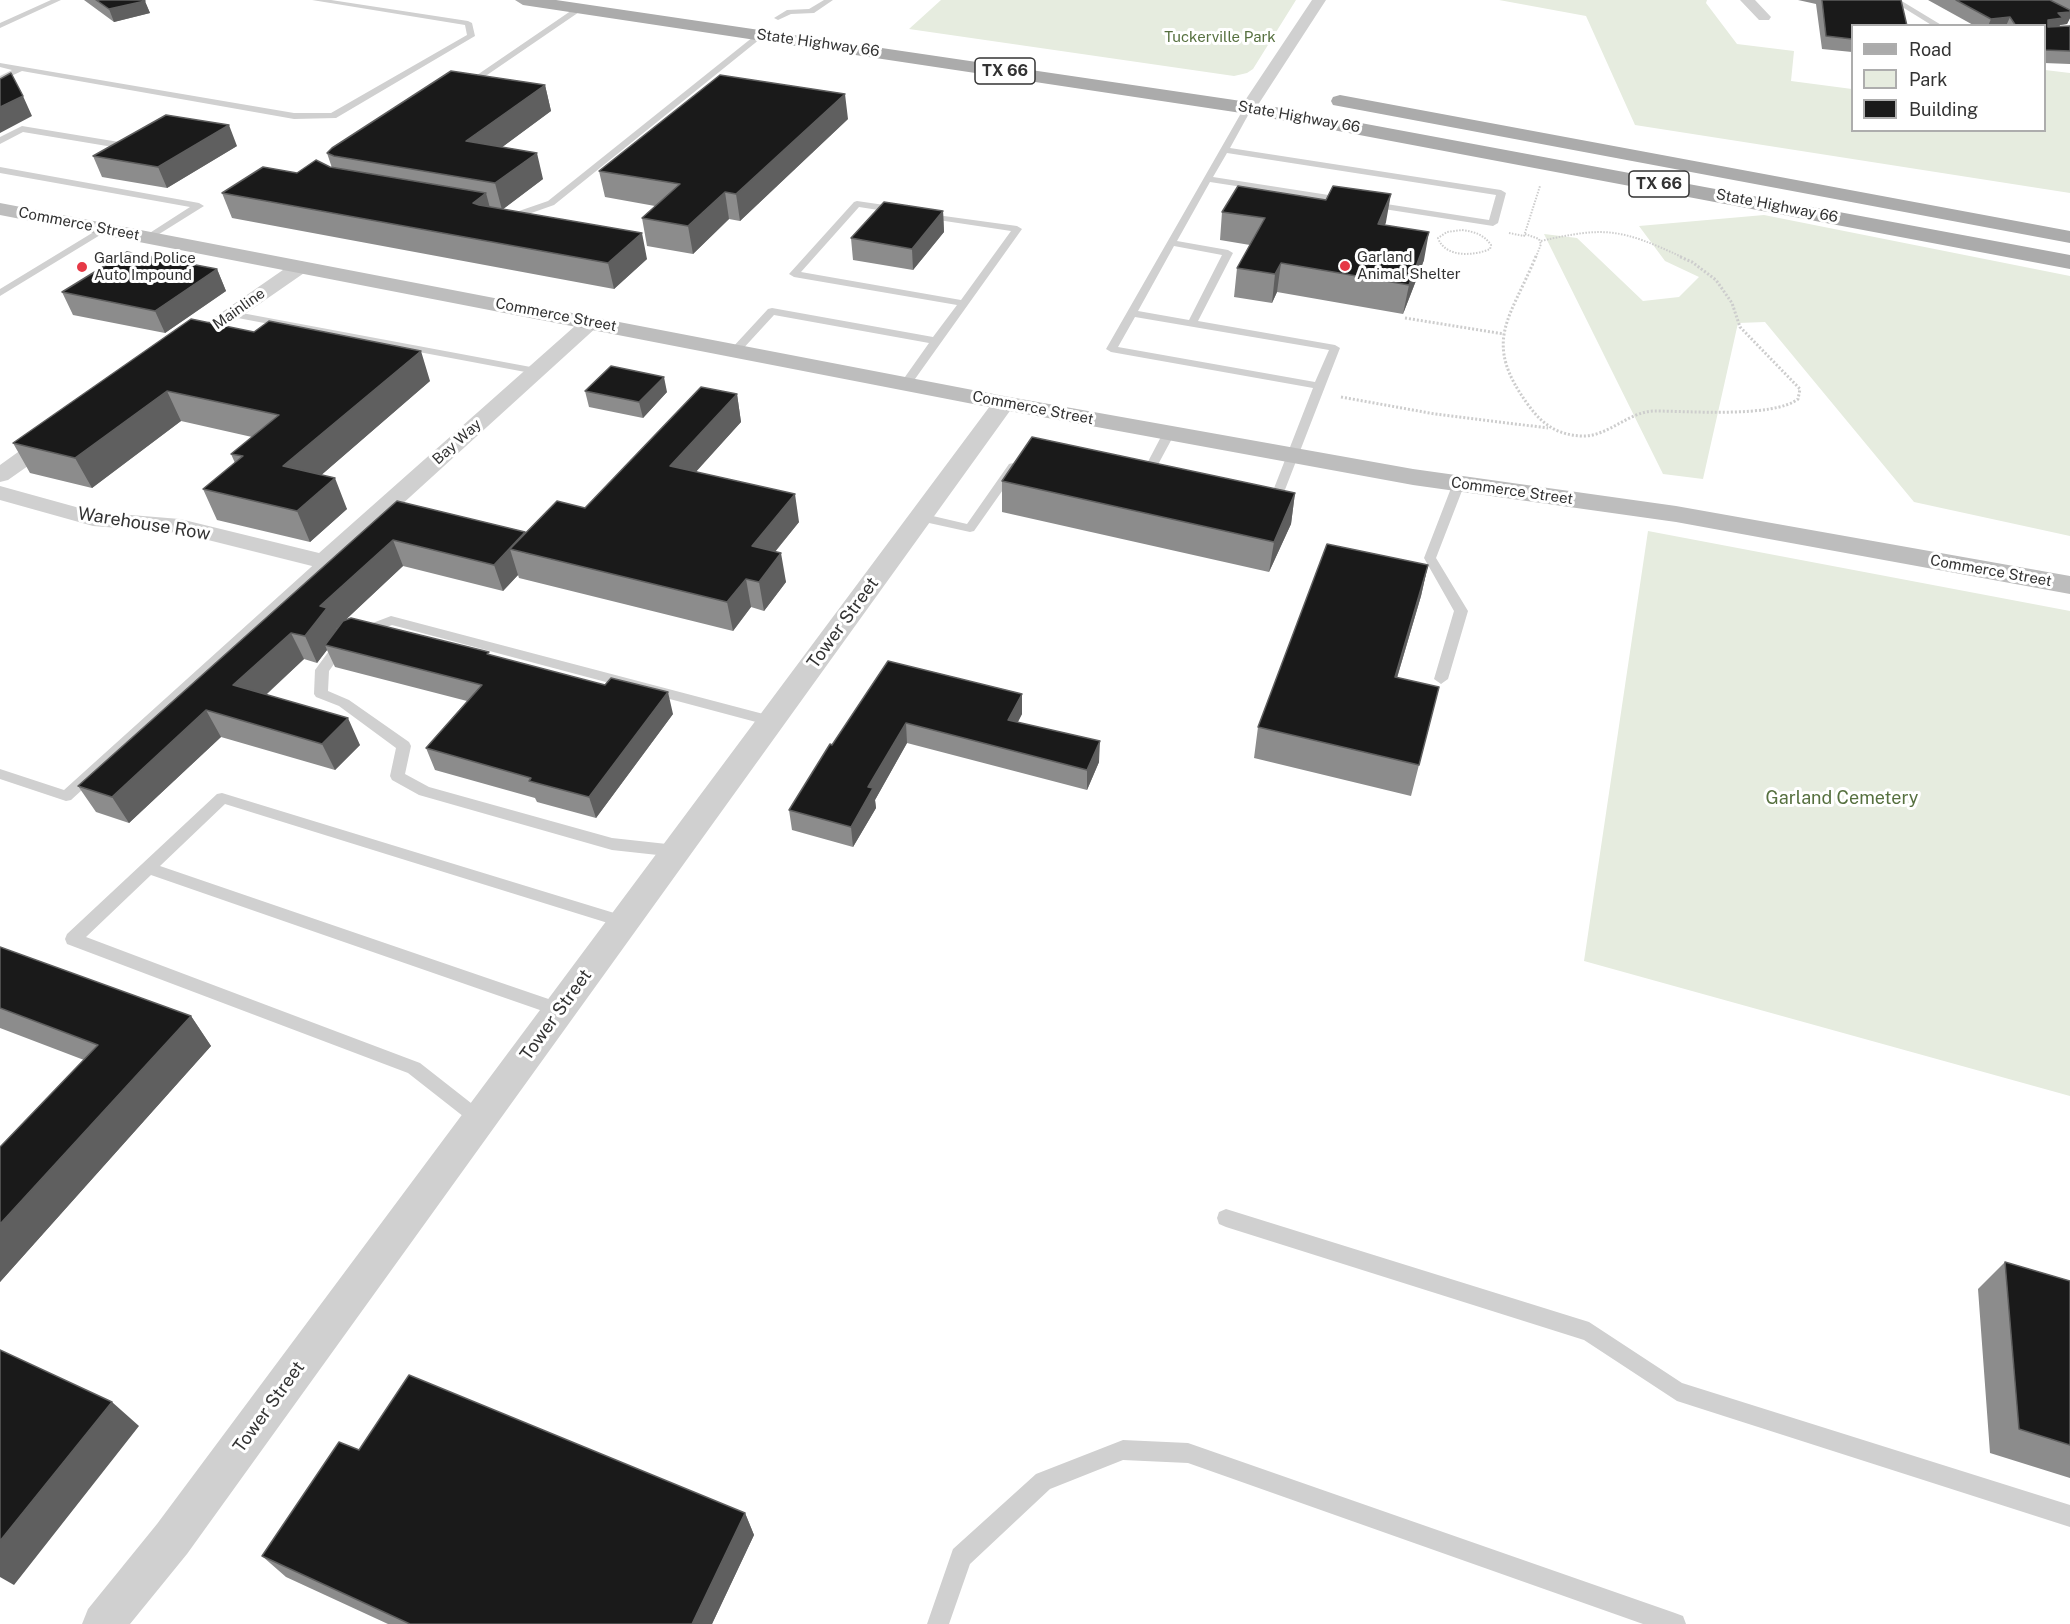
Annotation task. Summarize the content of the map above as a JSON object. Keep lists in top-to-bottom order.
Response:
{
  "streets": {
    "main road": ["State Highway 66", "TX 66"],
    "street": [
      "Commerce Street",
      "Mainline",
      "Bay Way",
      "Warehouse Row",
      "Tower Street"
    ]
  },
  "crossings": [
    ["Commerce Street", "Mainline"],
    ["Commerce Street", "Bay Way"],
    ["Commerce Street", "Tower Street"],
    ["Bay Way", "Warehouse Row"]
  ],
  "parks": ["Tuckerville Park", "Garland Cemetery"],
  "places": ["Garland Animal Shelter", "Garland Police Auto Impound"],
  "legend": ["Road", "Park", "Building"]
}
